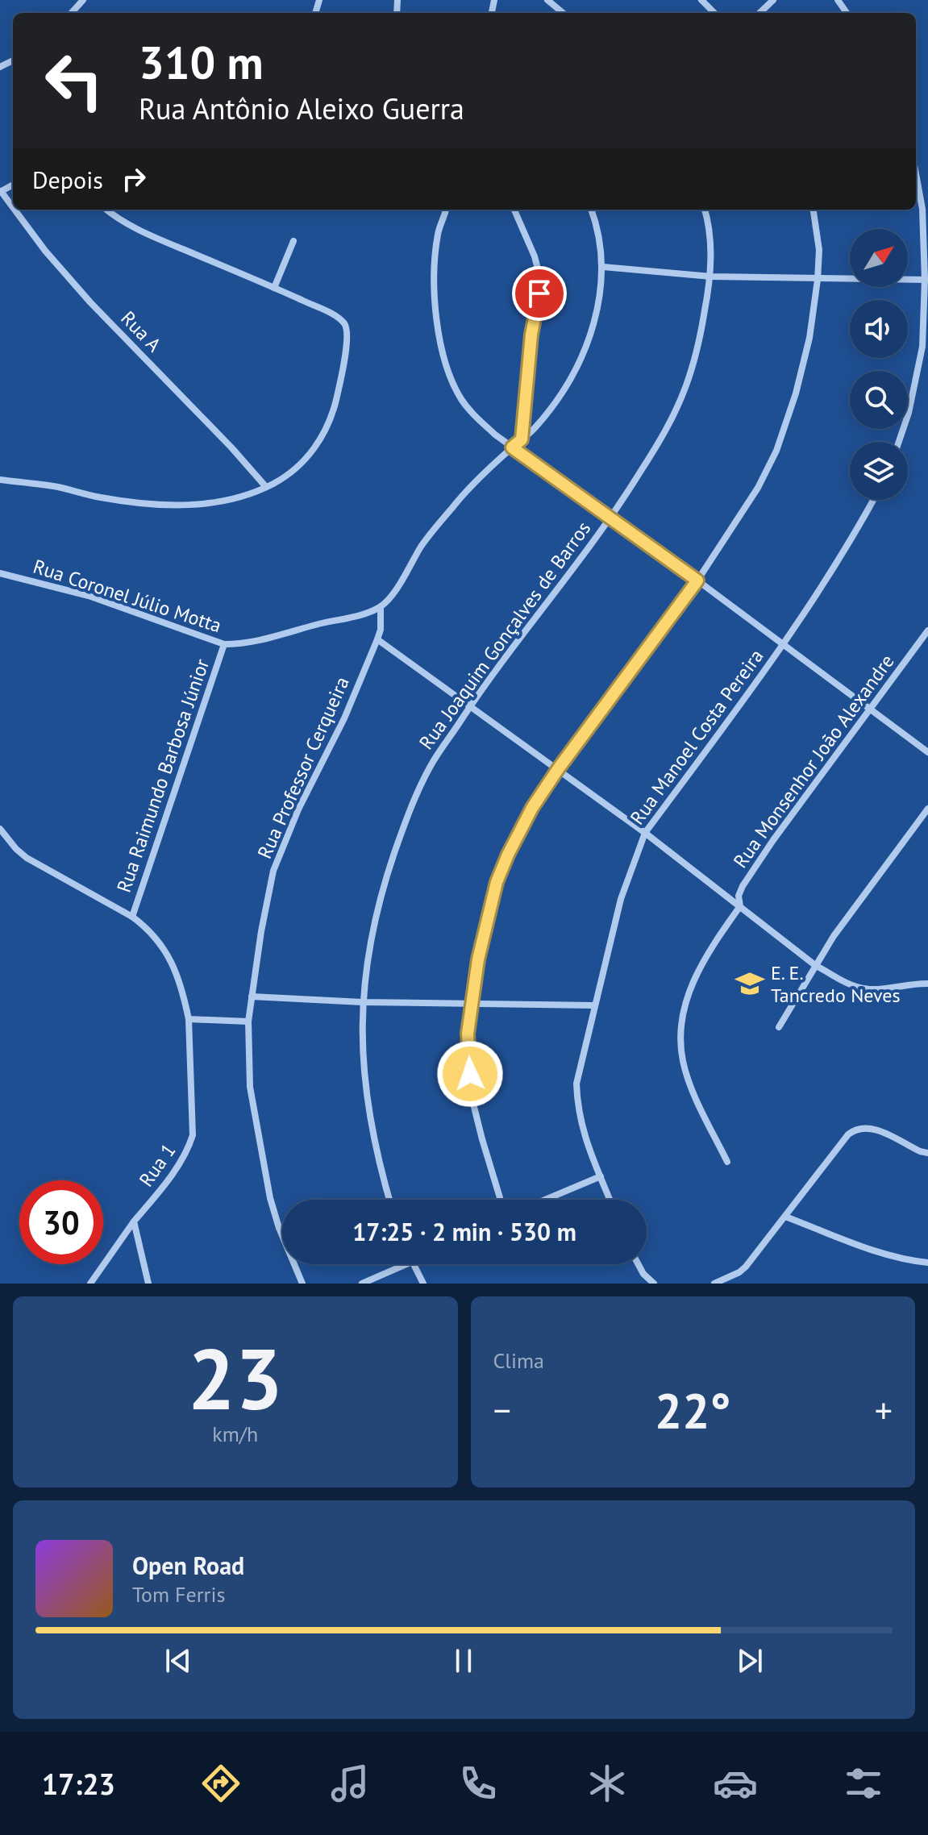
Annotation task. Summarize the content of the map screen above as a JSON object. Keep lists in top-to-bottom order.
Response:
{
  "streets": {
    "street": [
      "Rua A",
      "Rua Coronel Júlio Motta",
      "Rua Joaquim Gonçalves de Barros",
      "Rua Manoel Costa Pereira",
      "Rua Monsenhor João Alexandre",
      "Rua Professor Cerqueira",
      "Rua Raimundo Barbosa Júnior",
      "Rua 1"
    ]
  },
  "crossings": [
    ["Rua Coronel Júlio Motta", "Rua Professor Cerqueira"],
    ["Rua Coronel Júlio Motta", "Rua Raimundo Barbosa Júnior"],
    ["Rua Raimundo Barbosa Júnior", "Rua 1"]
  ],
  "places": {
    "school or university": ["E. E. Tancredo Neves"]
  },
  "north": "top right",
  "page": {
    "turn": ["310 m", "Rua Antônio Aleixo Guerra"],
    "then": "Depois",
    "limit": "30",
    "trip": "17:25 · 2 min · 530 m",
    "tile": [
      ["23", "km/h"],
      "Clima"
    ],
    "heat": ["−", "22°", "+"],
    "song": ["Open Road", "Tom Ferris"],
    "tabs": "17:23"
  }
}
